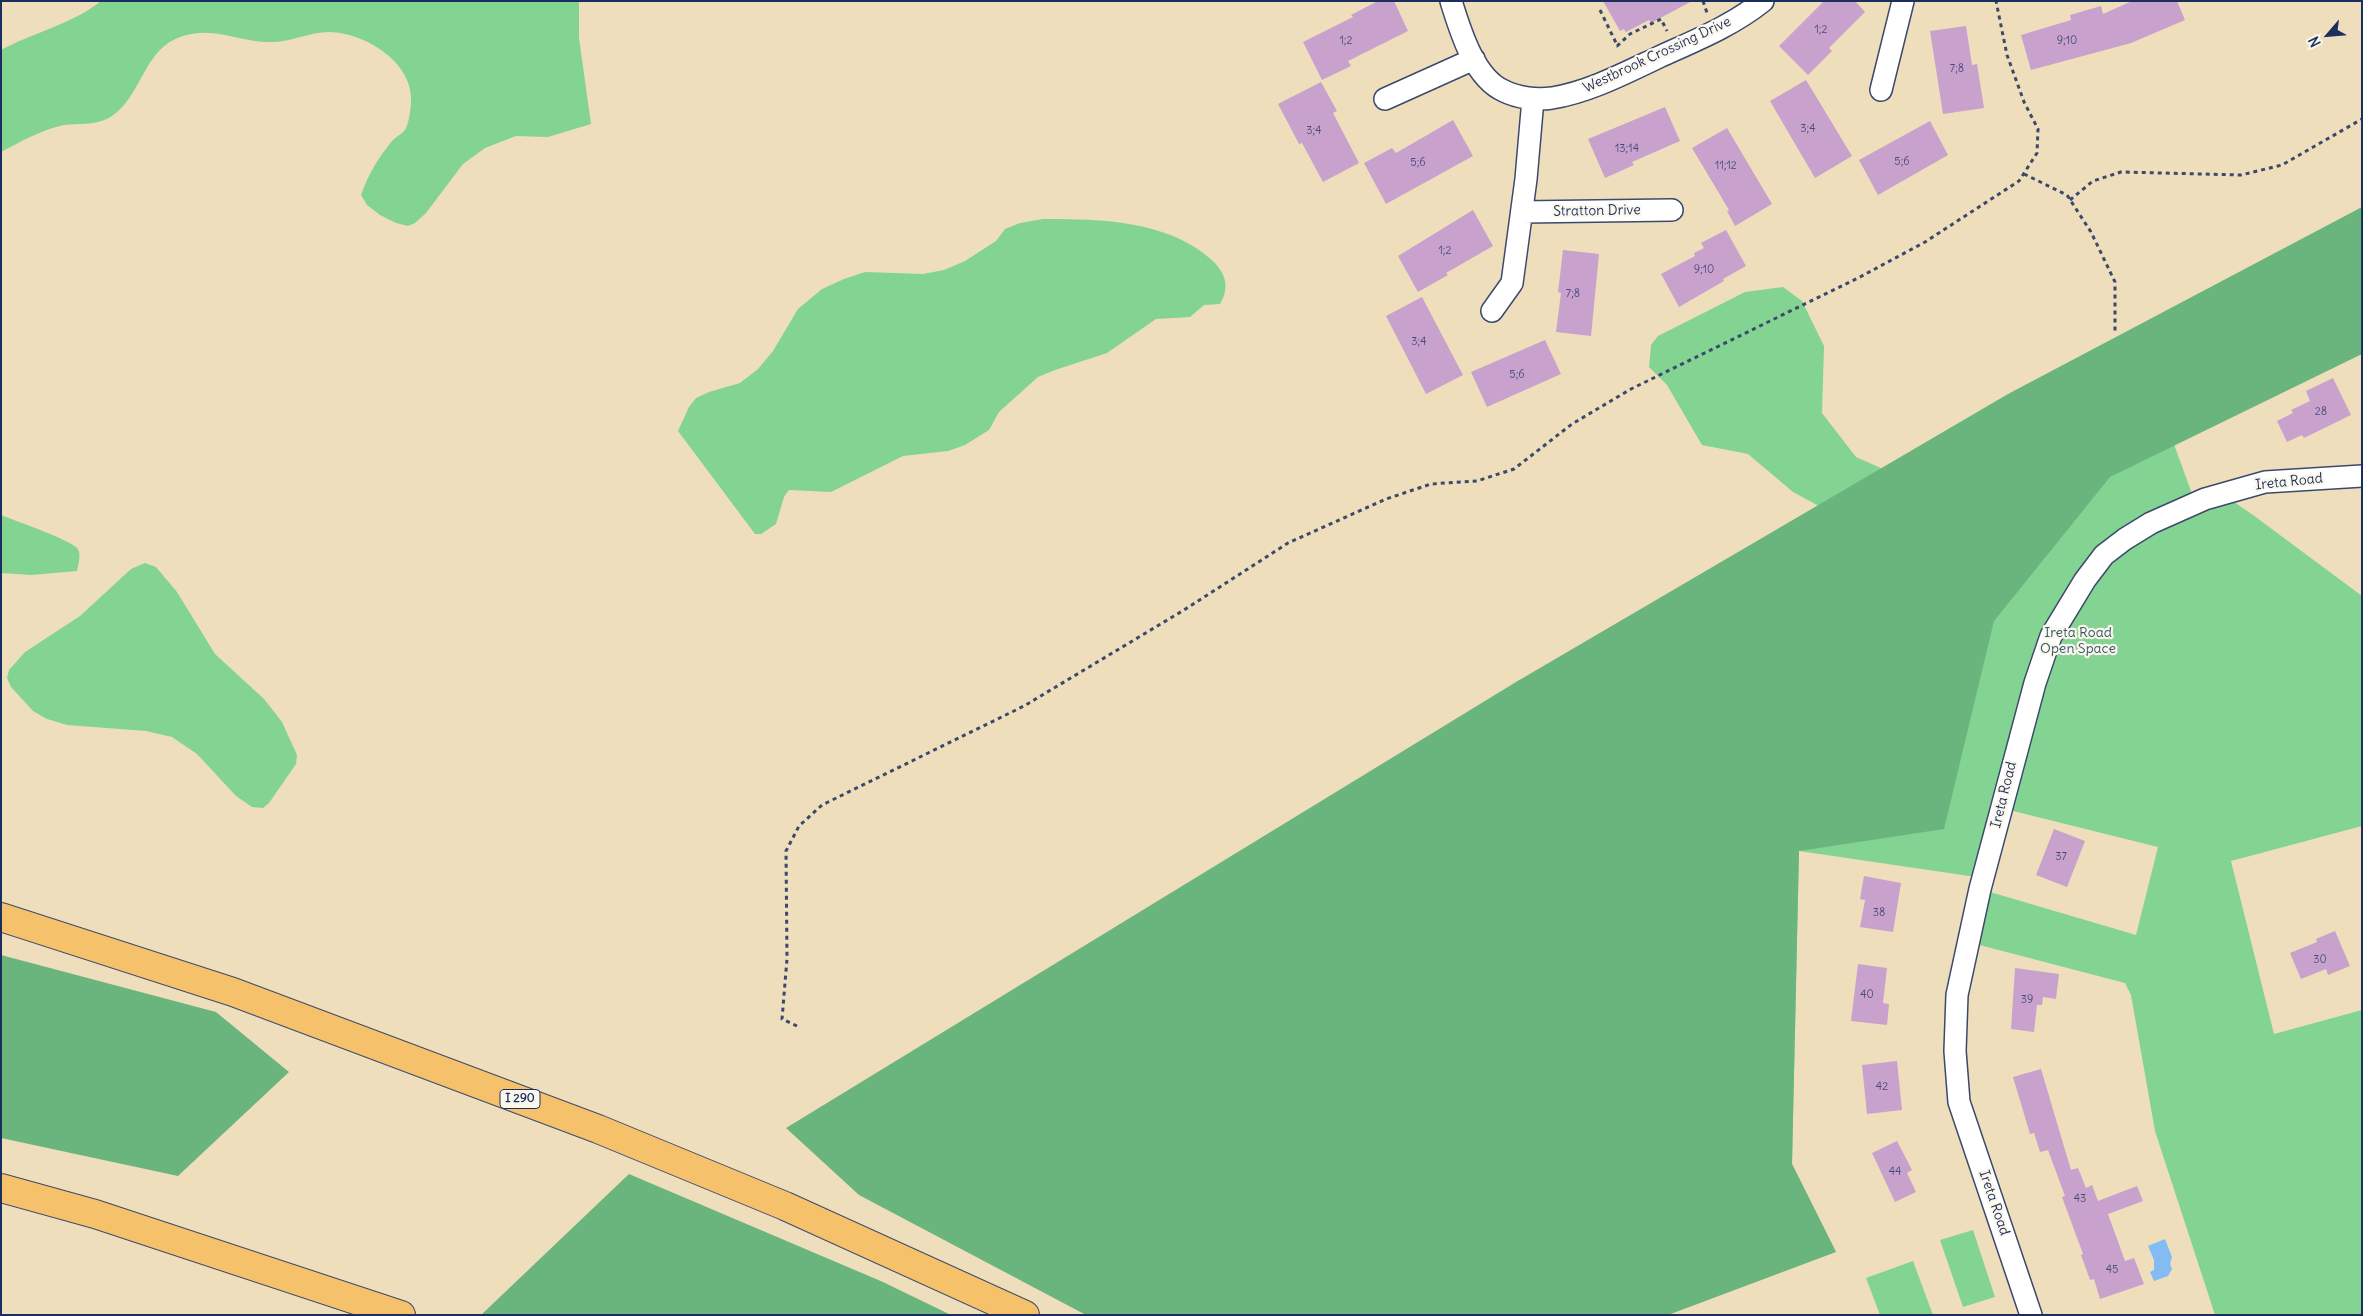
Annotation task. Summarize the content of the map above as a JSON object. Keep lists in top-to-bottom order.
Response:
{
  "streets": {
    "highway": ["I 290"],
    "street": ["Westbrook Crossing Drive", "Stratton Drive", "Ireta Road"]
  },
  "parks": ["Ireta Road Open Space"],
  "house_numbers": [
    "1;2",
    "1;2",
    "9;10",
    "7;8",
    "3;4",
    "3;4",
    "13;14",
    "5;6",
    "5;6",
    "11;12",
    "1;2",
    "9;10",
    "7;8",
    "3;4",
    "5;6",
    "28",
    "37",
    "38",
    "30",
    "40",
    "39",
    "42",
    "44",
    "43",
    "45"
  ],
  "north": "bottom left"
}
